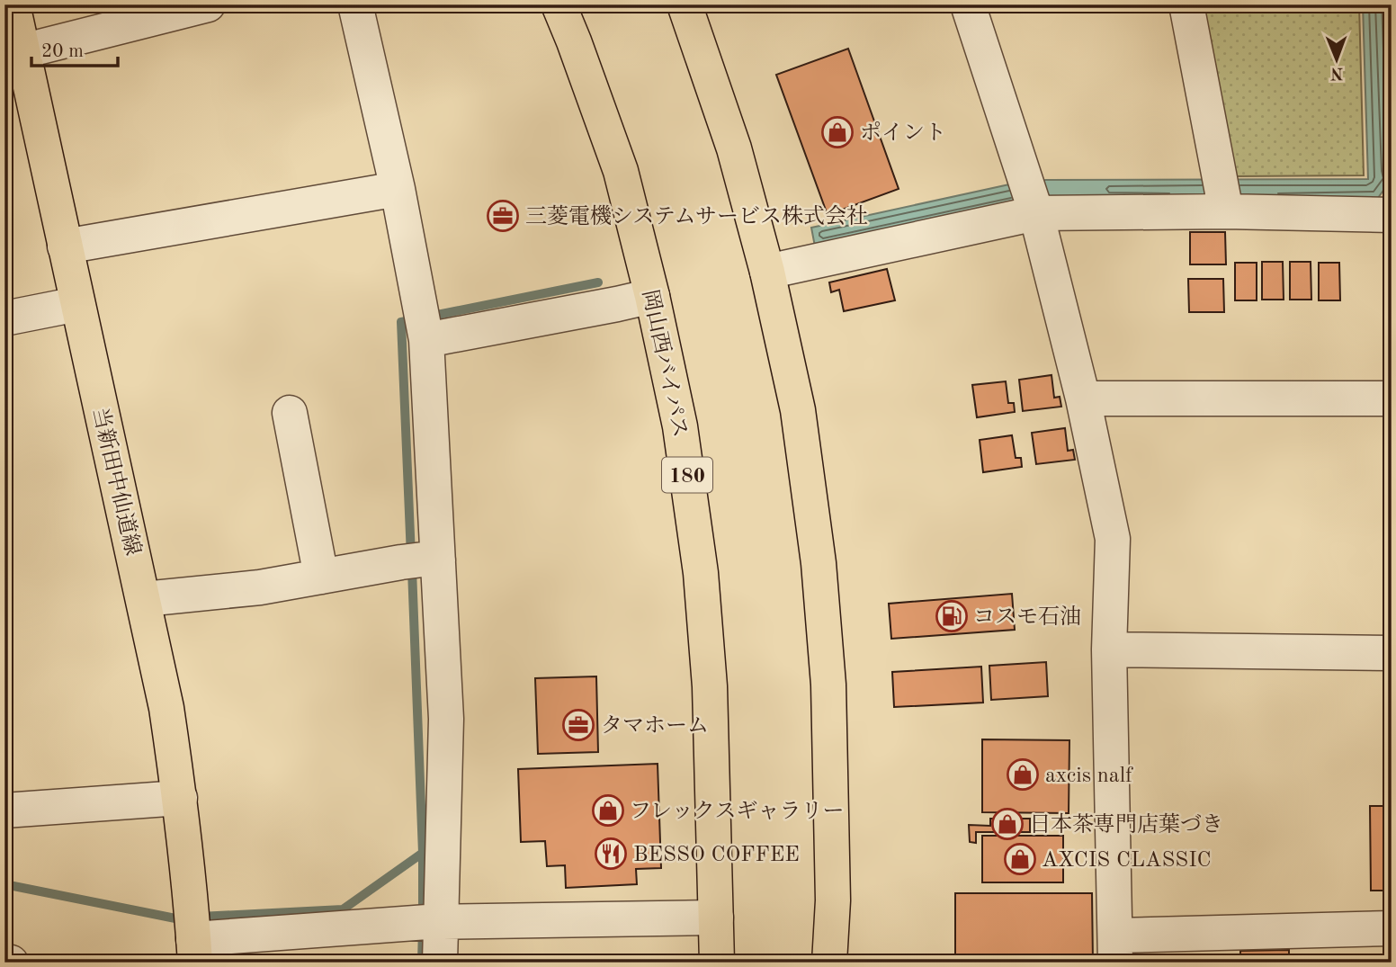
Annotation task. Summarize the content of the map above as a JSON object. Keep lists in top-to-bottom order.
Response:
{
  "streets": {
    "main road": ["岡山西バイパス", "180", "当新田中仙道線"]
  },
  "places": {
    "shop": [
      "ポイント",
      "axcis nalf",
      "フレックスギャラリー",
      "日本茶専門店葉づき",
      "AXCIS CLASSIC"
    ],
    "office": ["三菱電機システムサービス株式会社", "タマホーム"],
    "fuel station": ["コスモ石油"],
    "restaurant": ["BESSO COFFEE"]
  },
  "scale_bar": "20 m",
  "north": "bottom"
}
